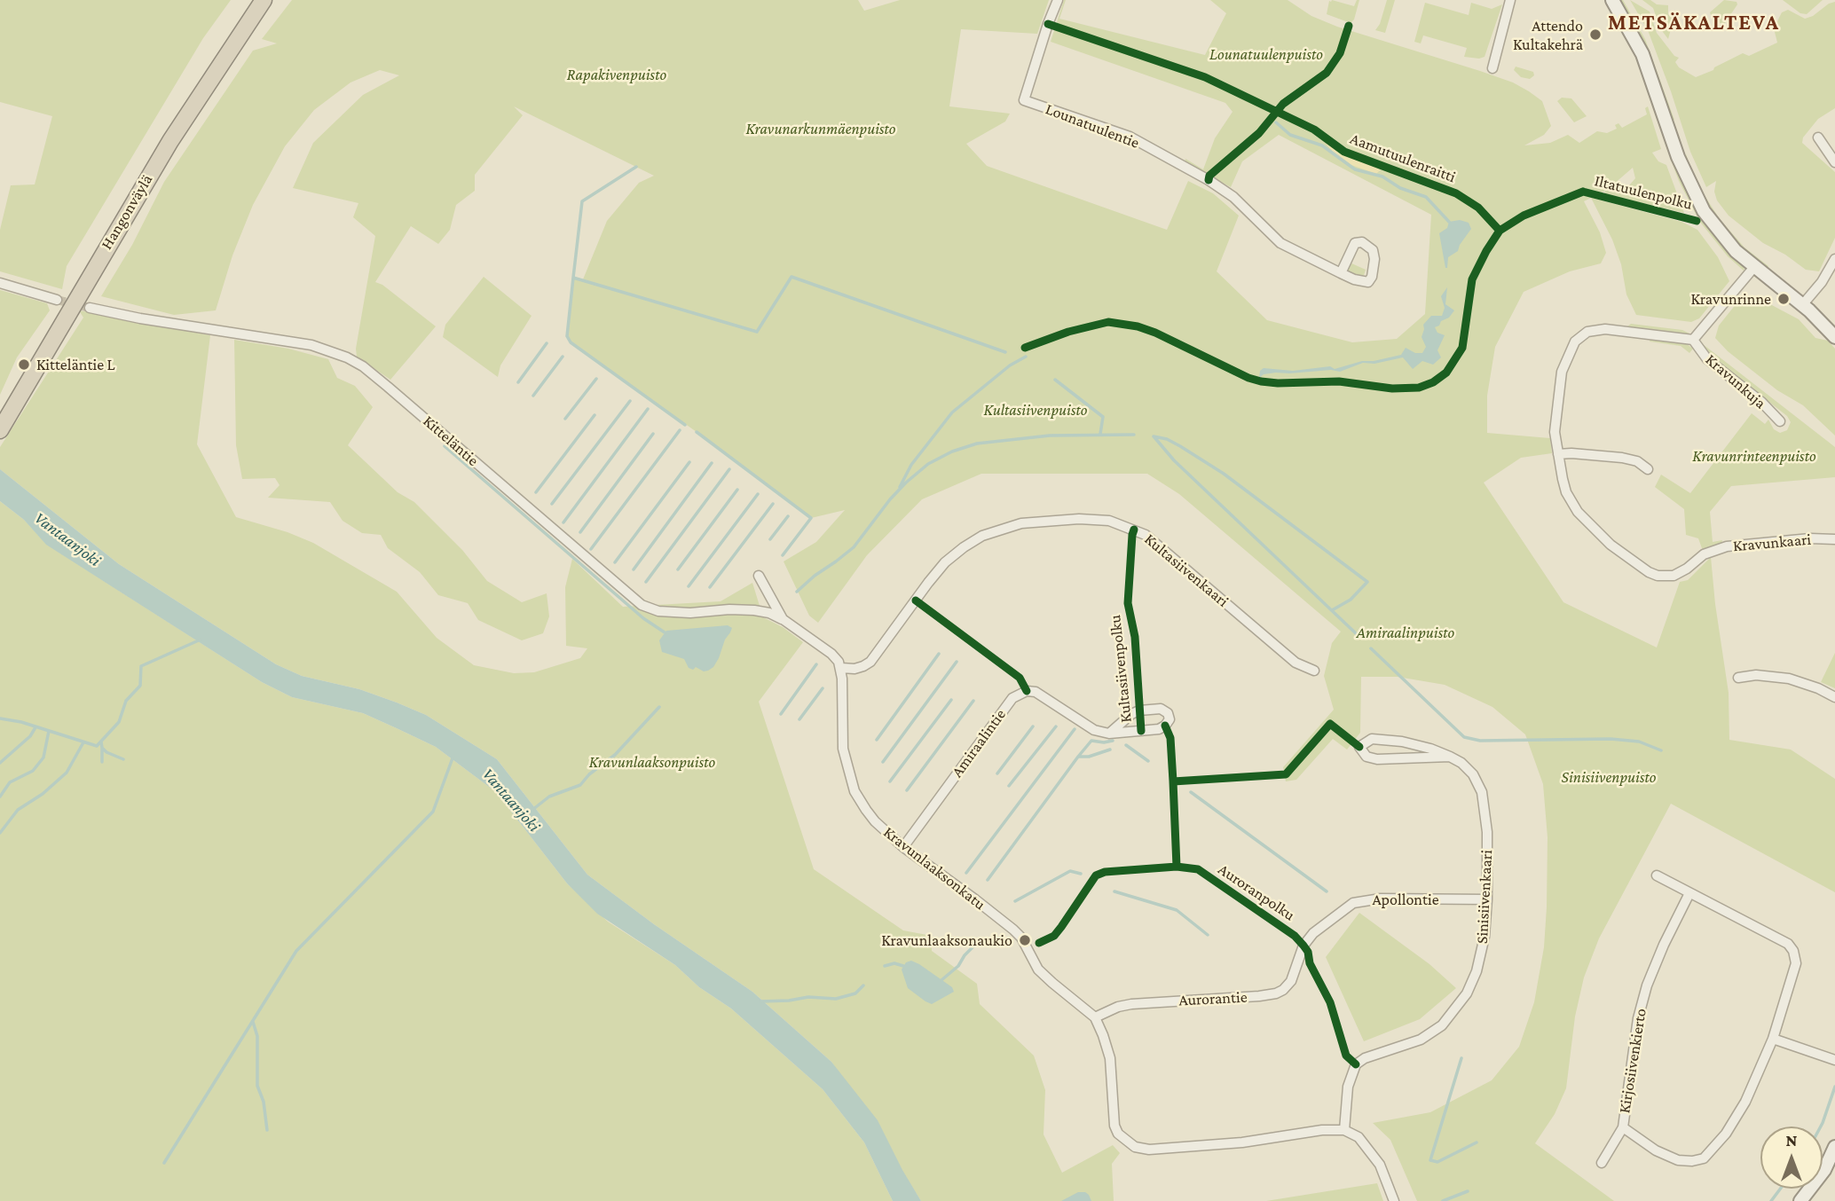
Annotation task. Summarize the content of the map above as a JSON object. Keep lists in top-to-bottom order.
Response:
{
  "streets": {
    "highway": ["Hangonväylä"],
    "street": [
      "Lounatuulentie",
      "Kravunkuja",
      "Kitteläntie",
      "Kravunkaari",
      "Kultasiivenkaari",
      "Amiraalintie",
      "Kravunlaaksonkatu",
      "Sinisiivenkaari",
      "Apollontie",
      "Aurorantie",
      "Kirjosiivenkierto"
    ],
    "cycle path": [
      "Aamutuulenraitti",
      "Iltatuulenpolku",
      "Kultasiivenpolku",
      "Auroranpolku"
    ]
  },
  "crossings": [
    ["Kravunkuja", "Kravunkaari"],
    ["Kultasiivenkaari", "Kravunlaaksonkatu"],
    ["Amiraalintie", "Kravunlaaksonkatu"],
    ["Kravunlaaksonkatu", "Sinisiivenkaari"],
    ["Kravunlaaksonkatu", "Aurorantie"],
    ["Sinisiivenkaari", "Apollontie"],
    ["Apollontie", "Aurorantie"]
  ],
  "districts": ["METSÄKALTEVA"],
  "water": ["Vantaanjoki"],
  "parks": [
    "Lounatuulenpuisto",
    "Rapakivenpuisto",
    "Kravunarkunmäenpuisto",
    "Kultasiivenpuisto",
    "Kravunrinteenpuisto",
    "Amiraalinpuisto",
    "Kravunlaaksonpuisto",
    "Sinisiivenpuisto"
  ],
  "places": [
    "Attendo Kultakehrä",
    "Kravunrinne",
    "Kitteläntie L",
    "Kravunlaaksonaukio"
  ],
  "north": "top"
}
